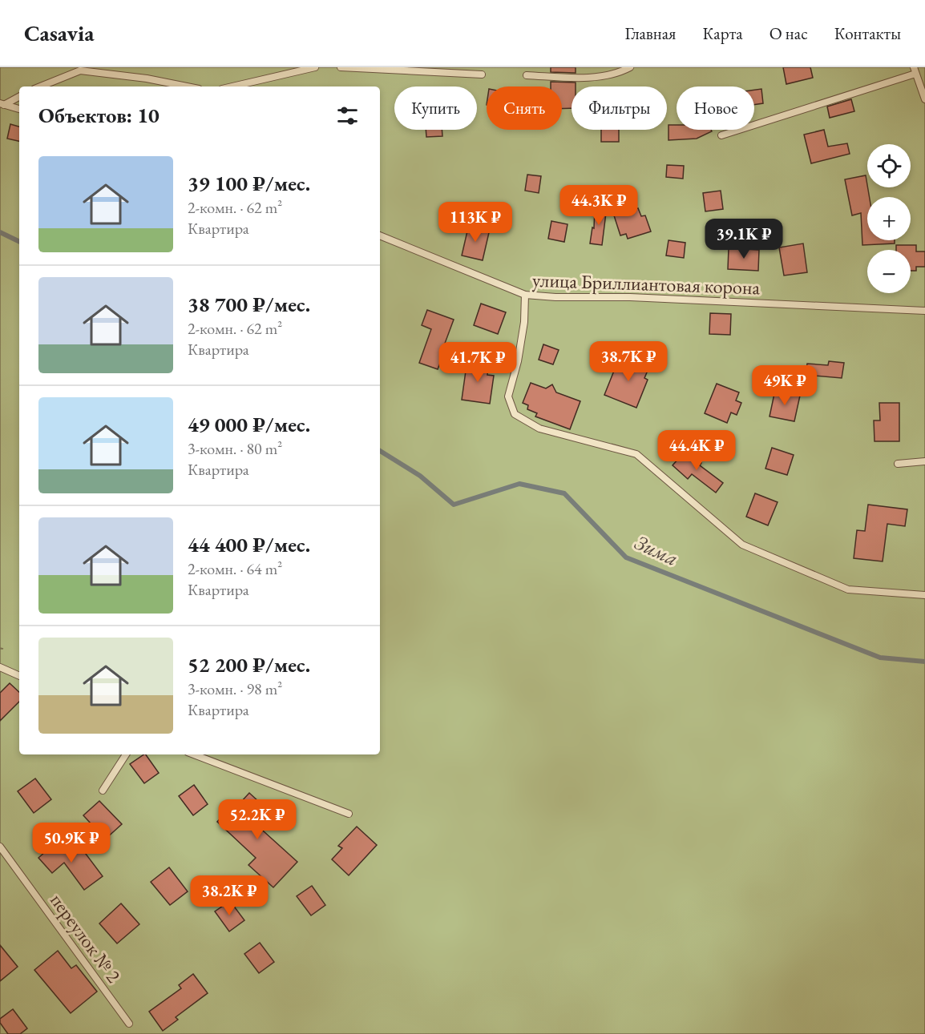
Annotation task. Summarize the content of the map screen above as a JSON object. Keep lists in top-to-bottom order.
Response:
{
  "streets": {
    "lane": ["улица Бриллиантовая корона", "переулок № 2"]
  },
  "water": ["Зима"],
  "page": {
    "header": "Casavia",
    "nav": [
      "Главная",
      "Карта",
      "О нас",
      "Контакты"
    ],
    "chip": [
      "Купить",
      "Снять",
      "Фильтры",
      "Новое"
    ],
    "heading": "Объектов: 10",
    "map_buttons": ["+", "−"],
    "list": [
      {
        "name": "39 100 ₽/мес.",
        "note": "2-комн. · 62 m² · Квартира"
      },
      {
        "name": "38 700 ₽/мес.",
        "note": "2-комн. · 62 m² · Квартира"
      },
      {
        "name": "49 000 ₽/мес.",
        "note": "3-комн. · 80 m² · Квартира"
      },
      {
        "name": "44 400 ₽/мес.",
        "note": "2-комн. · 64 m² · Квартира"
      },
      {
        "name": "52 200 ₽/мес.",
        "note": "3-комн. · 98 m² · Квартира"
      }
    ],
    "price": [
      "44.3K ₽",
      "113K ₽",
      "39.1K ₽",
      "38.7K ₽",
      "41.7K ₽",
      "49K ₽",
      "44.4K ₽",
      "52.2K ₽",
      "50.9K ₽",
      "38.2K ₽"
    ]
  }
}
